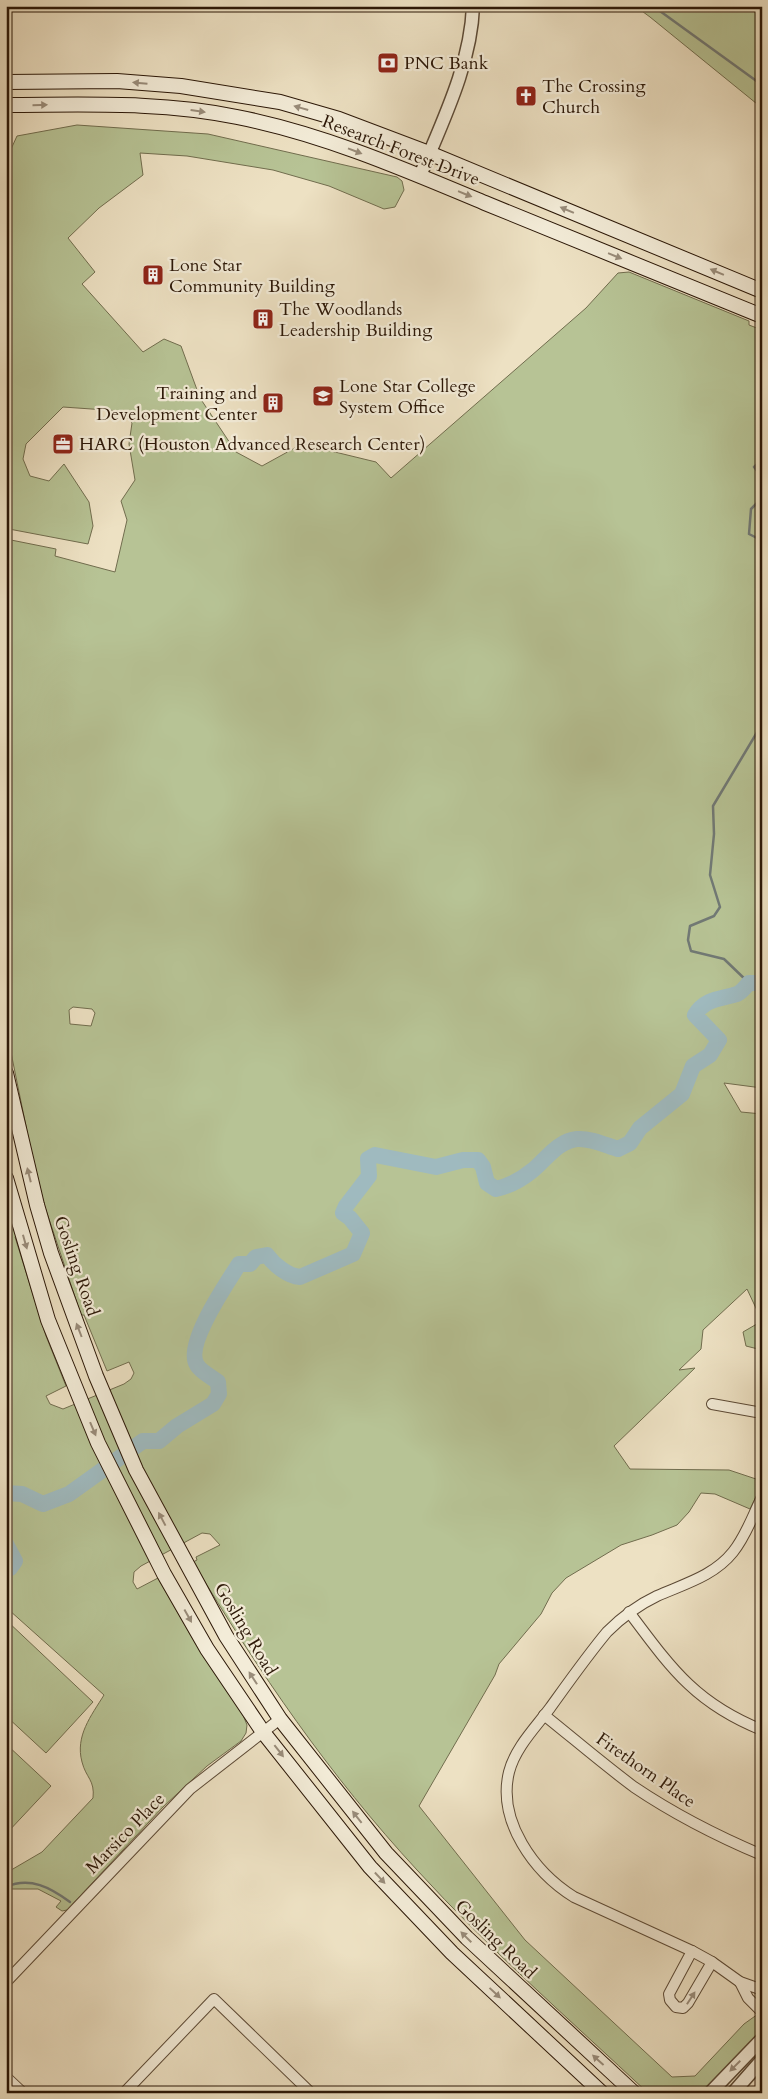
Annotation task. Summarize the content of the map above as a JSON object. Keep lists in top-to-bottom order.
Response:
{
  "streets": {
    "main road": ["Research Forest Drive", "Gosling Road"],
    "street": ["Firethorn Place", "Marsico Place"]
  },
  "crossings": [
    ["Gosling Road", "Marsico Place"]
  ],
  "places": {
    "bank": ["PNC Bank"],
    "church": ["The Crossing Church"],
    "building": ["Lone Star Community Building", "The Woodlands Leadership Building", "Training and Development Center"],
    "school or university": ["Lone Star College System Office"],
    "office": ["HARC (Houston Advanced Research Center)"]
  }
}
